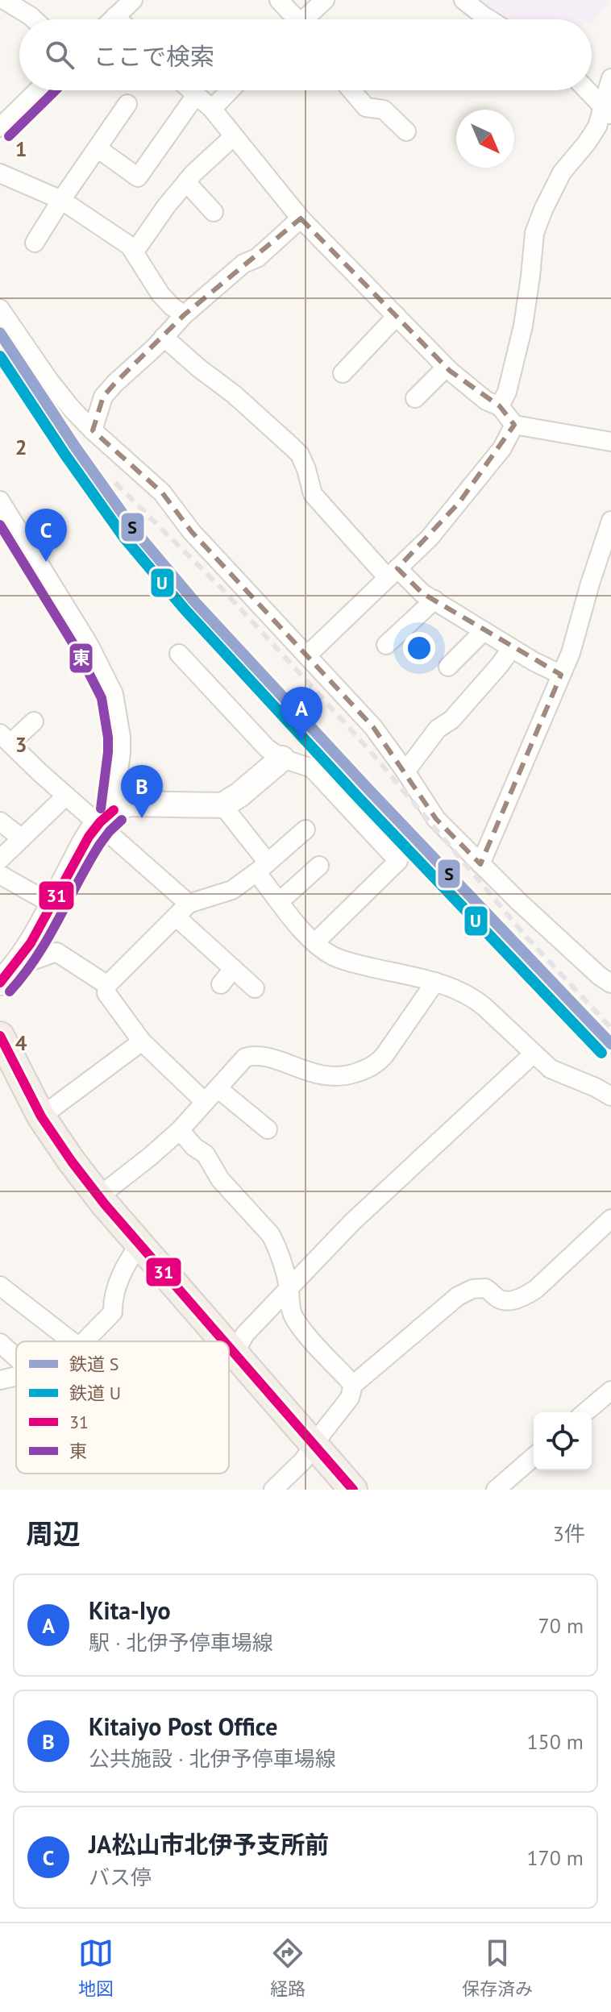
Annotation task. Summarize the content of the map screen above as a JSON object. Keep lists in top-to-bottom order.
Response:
{
  "lines": [
    "transit line 東",
    "rail line S",
    "rail line U",
    "transit line 31"
  ],
  "legend": [
    "鉄道 S",
    "鉄道 U",
    "31",
    "東"
  ],
  "north": "bottom right",
  "page": {
    "search": "ここで検索",
    "pins": ["C", "A", "B"],
    "heading": ["周辺", "3件"],
    "list": [
      {
        "mark": "A",
        "name": "Kita-Iyo",
        "note": "駅 · 北伊予停車場線",
        "value": "70 m"
      },
      {
        "mark": "B",
        "name": "Kitaiyo Post Office",
        "note": "公共施設 · 北伊予停車場線",
        "value": "150 m"
      },
      {
        "mark": "C",
        "name": "JA松山市北伊予支所前",
        "note": "バス停",
        "value": "170 m"
      }
    ],
    "nav": ["地図", "経路", "保存済み"]
  },
  "grid": {
    "rows": [
      "1",
      "2",
      "3",
      "4"
    ]
  }
}
